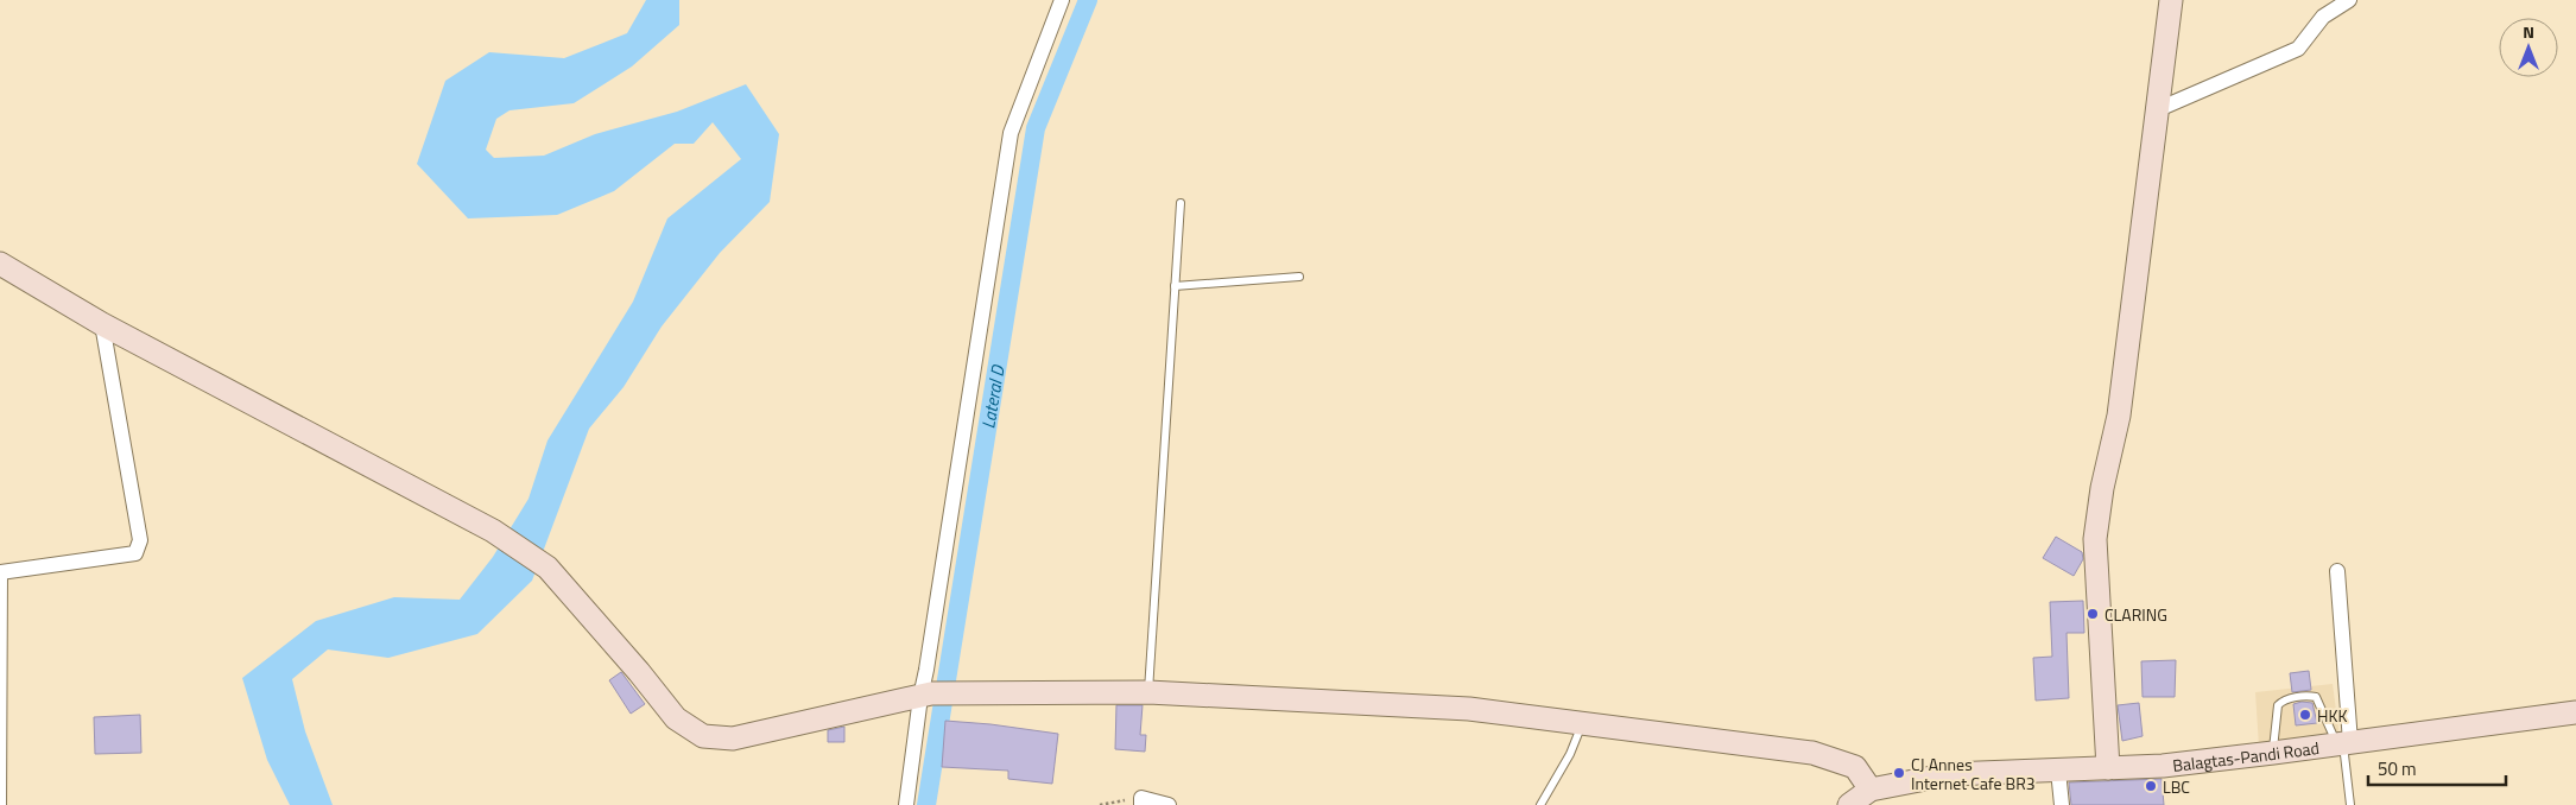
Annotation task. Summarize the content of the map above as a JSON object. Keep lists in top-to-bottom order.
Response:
{
  "streets": {
    "street": ["Balagtas-Pandi Road"]
  },
  "water": ["Lateral D"],
  "places": [
    "CLARING",
    "HKK",
    "CJ Annes Internet Cafe BR3",
    "LBC"
  ],
  "scale_bar": "50 m",
  "north": "top"
}
